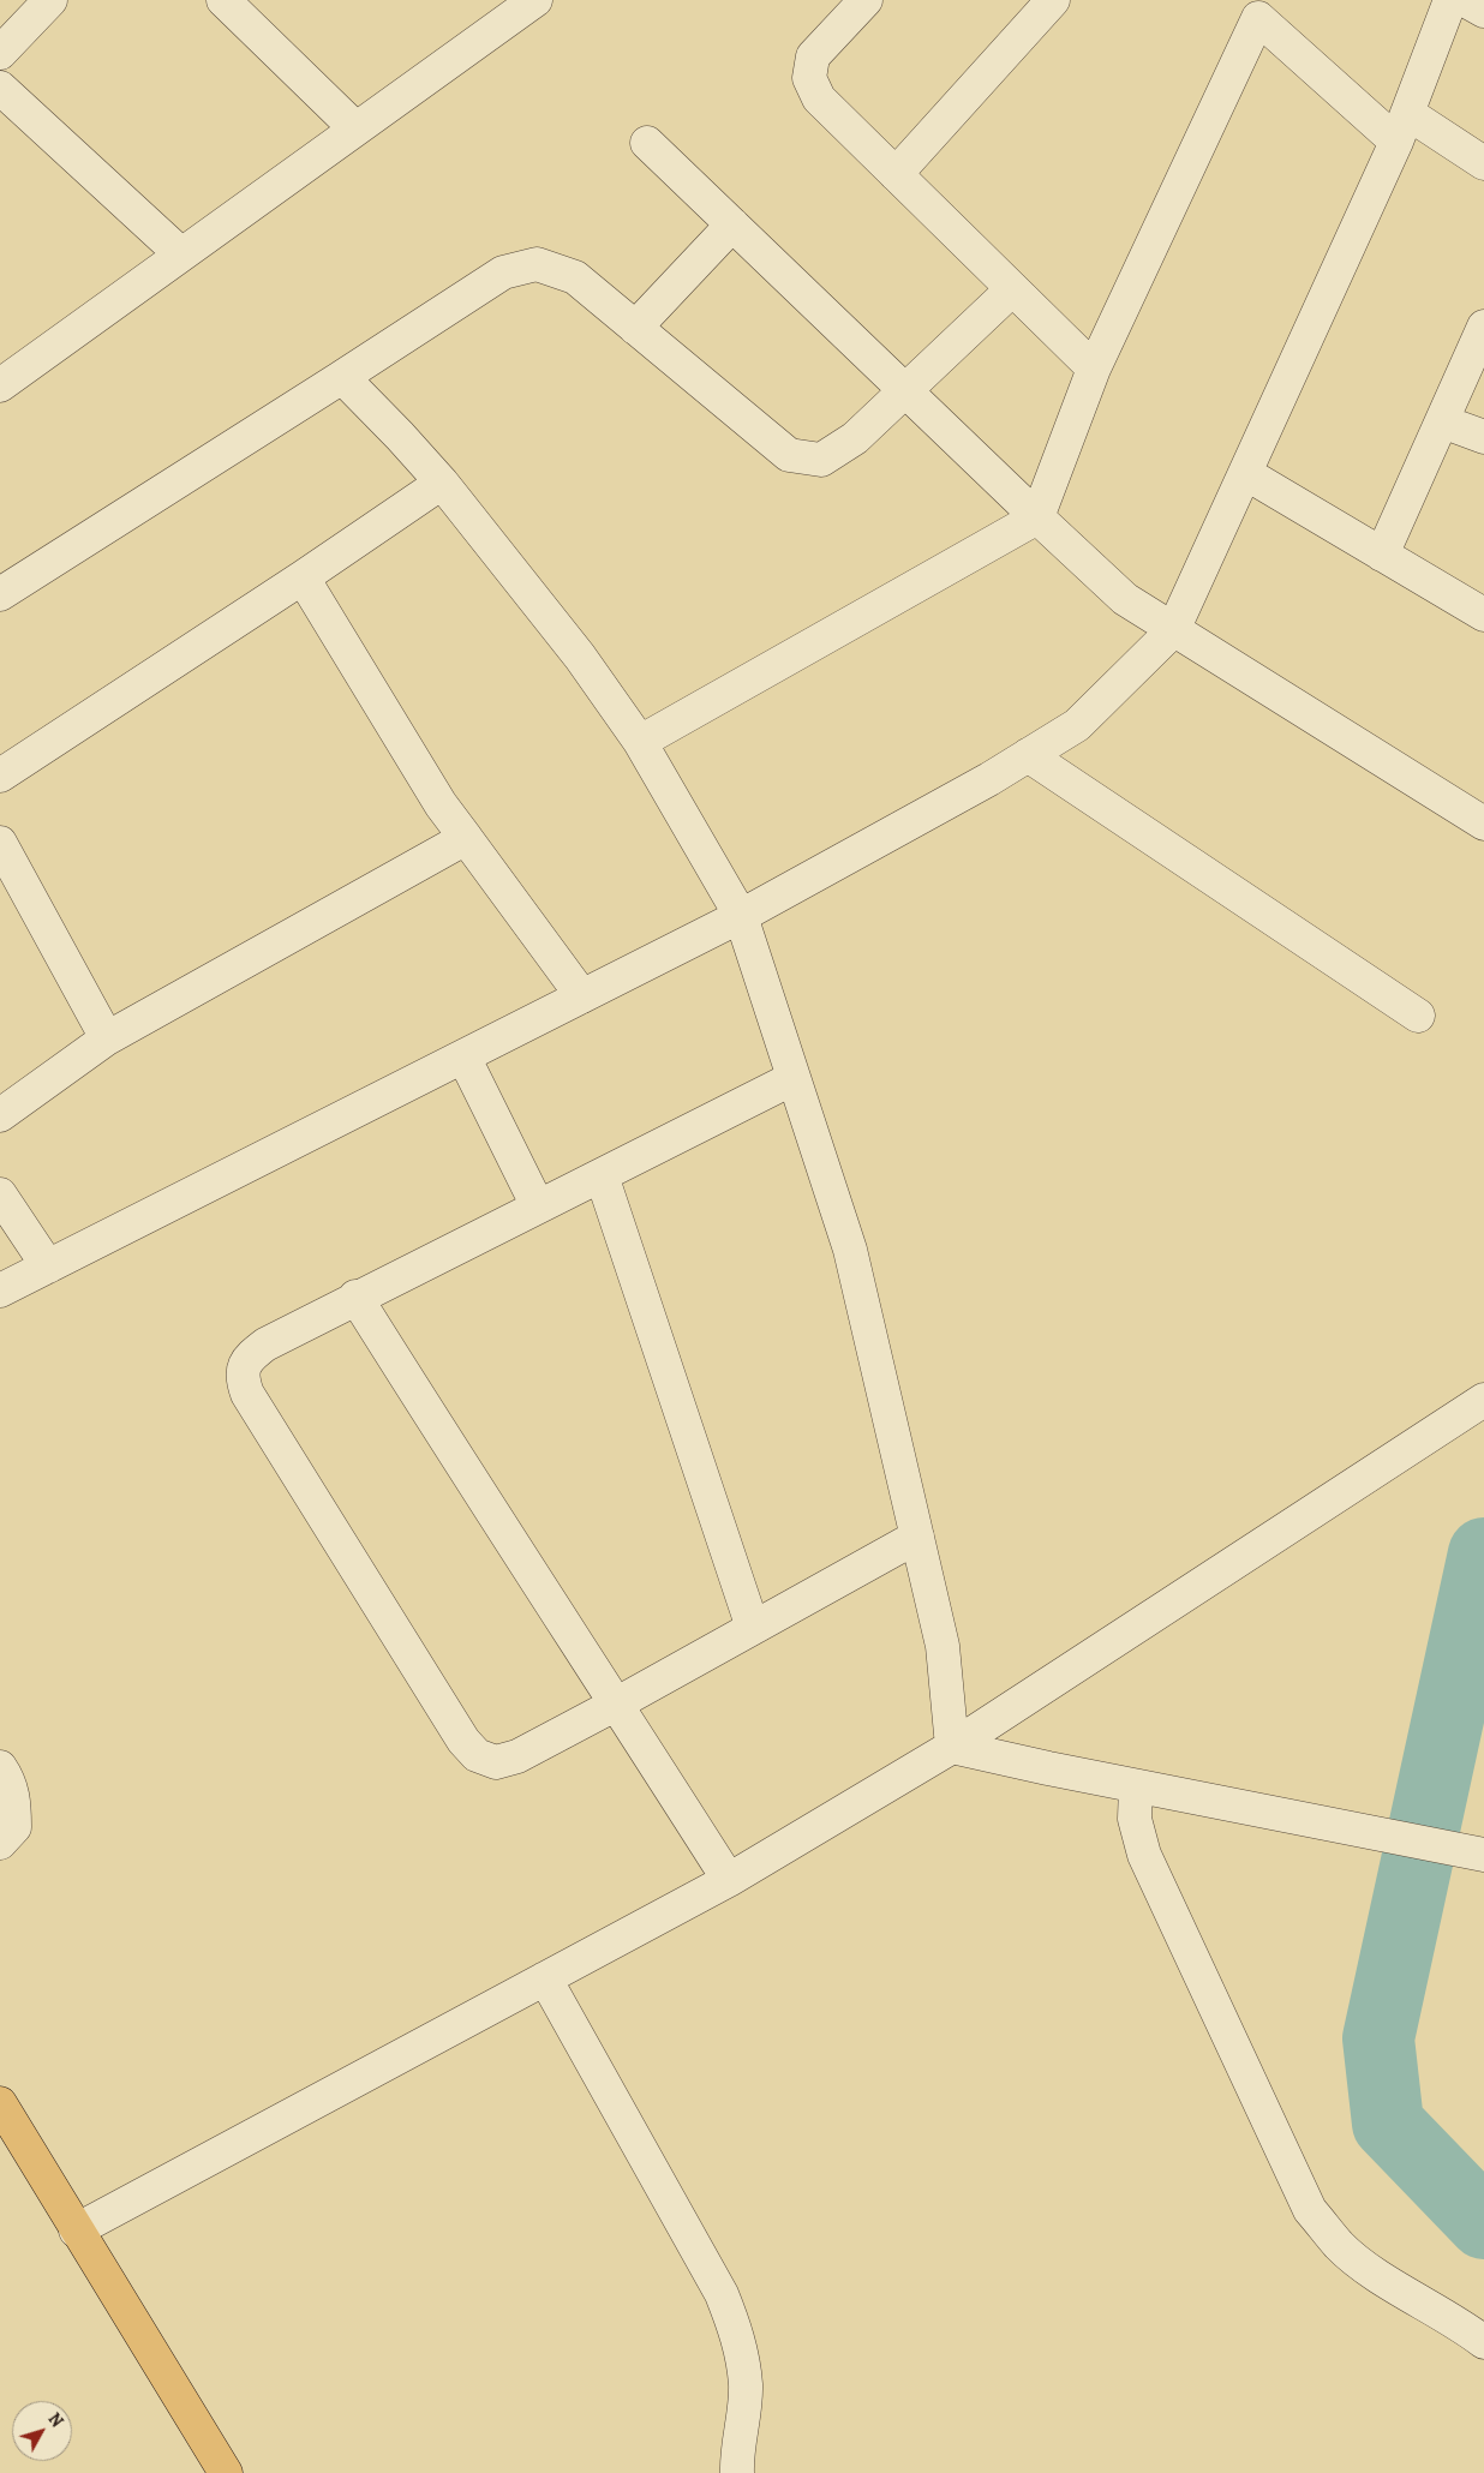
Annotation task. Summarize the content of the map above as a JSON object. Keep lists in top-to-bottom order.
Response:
{
  "north": "top right"
}
